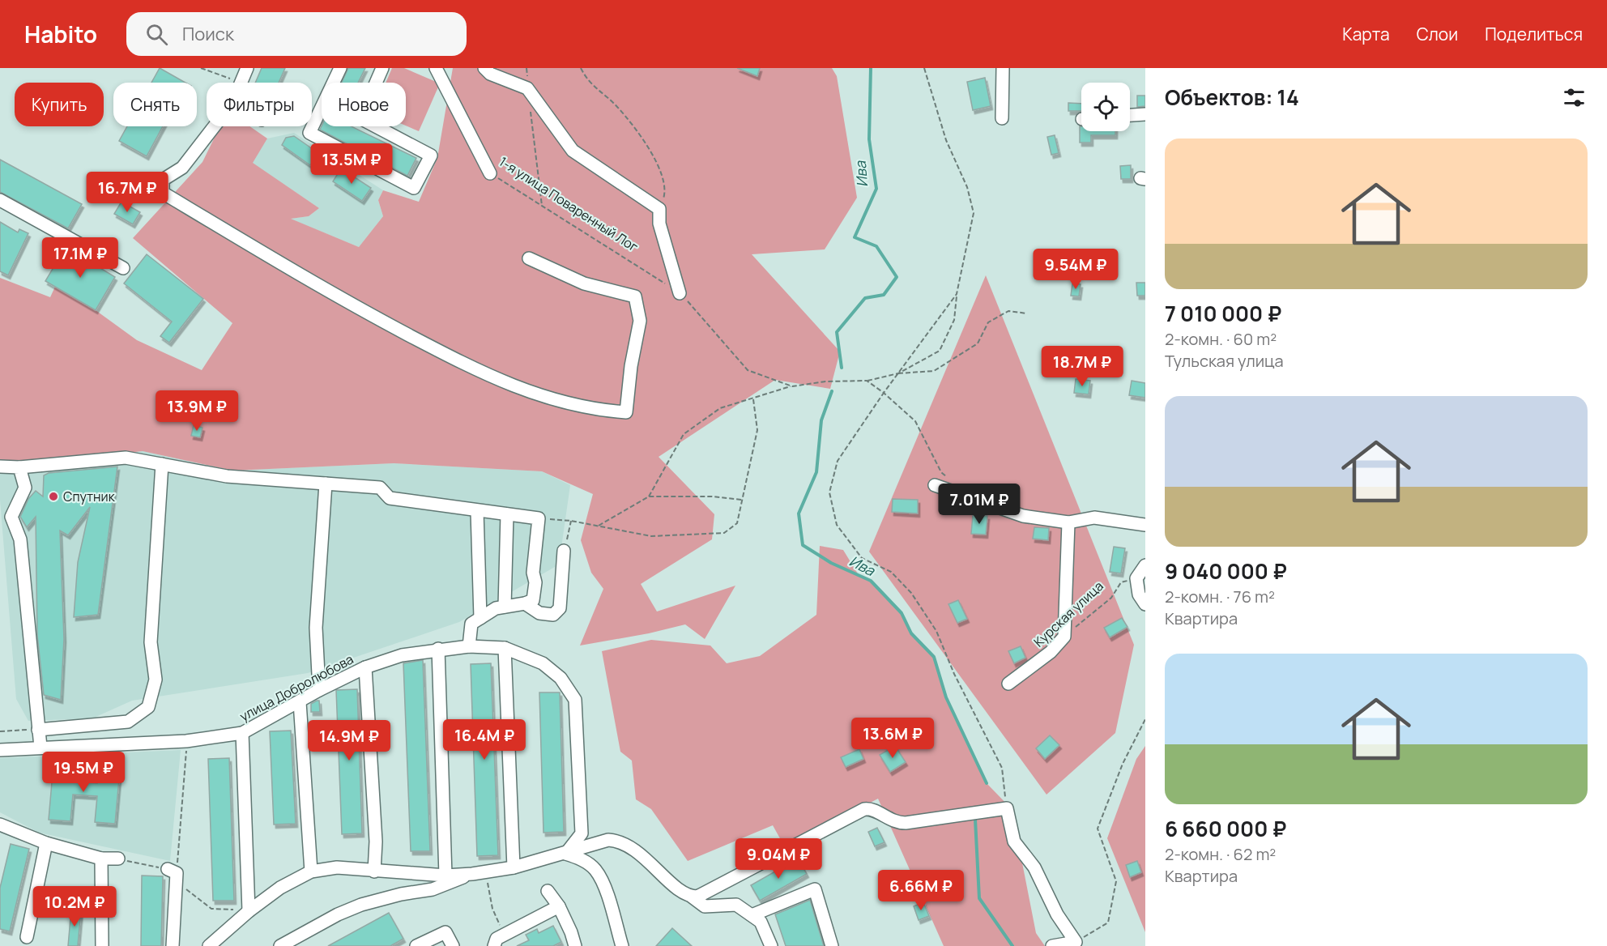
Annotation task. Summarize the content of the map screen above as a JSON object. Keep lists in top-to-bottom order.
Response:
{
  "streets": {
    "street": ["1-я улица Поваренный Лог", "Курская улица", "улица Добролюбова"]
  },
  "water": ["Ива"],
  "places": ["Спутник"],
  "page": {
    "header": "Habito",
    "search": "Поиск",
    "nav": ["Карта", "Слои", "Поделиться"],
    "heading": "Объектов: 14",
    "chip": [
      "Купить",
      "Снять",
      "Фильтры",
      "Новое"
    ],
    "list": [
      {
        "name": "7 010 000 ₽",
        "note": "2-комн. · 60 m² · Тульская улица"
      },
      {
        "name": "9 040 000 ₽",
        "note": "2-комн. · 76 m² · Квартира"
      },
      {
        "name": "6 660 000 ₽",
        "note": "2-комн. · 62 m² · Квартира"
      }
    ],
    "price": [
      "13.5M ₽",
      "16.7M ₽",
      "17.1M ₽",
      "9.54M ₽",
      "18.7M ₽",
      "13.9M ₽",
      "7.01M ₽",
      "13.6M ₽",
      "16.4M ₽",
      "14.9M ₽",
      "19.5M ₽",
      "9.04M ₽",
      "6.66M ₽",
      "10.2M ₽"
    ]
  }
}
